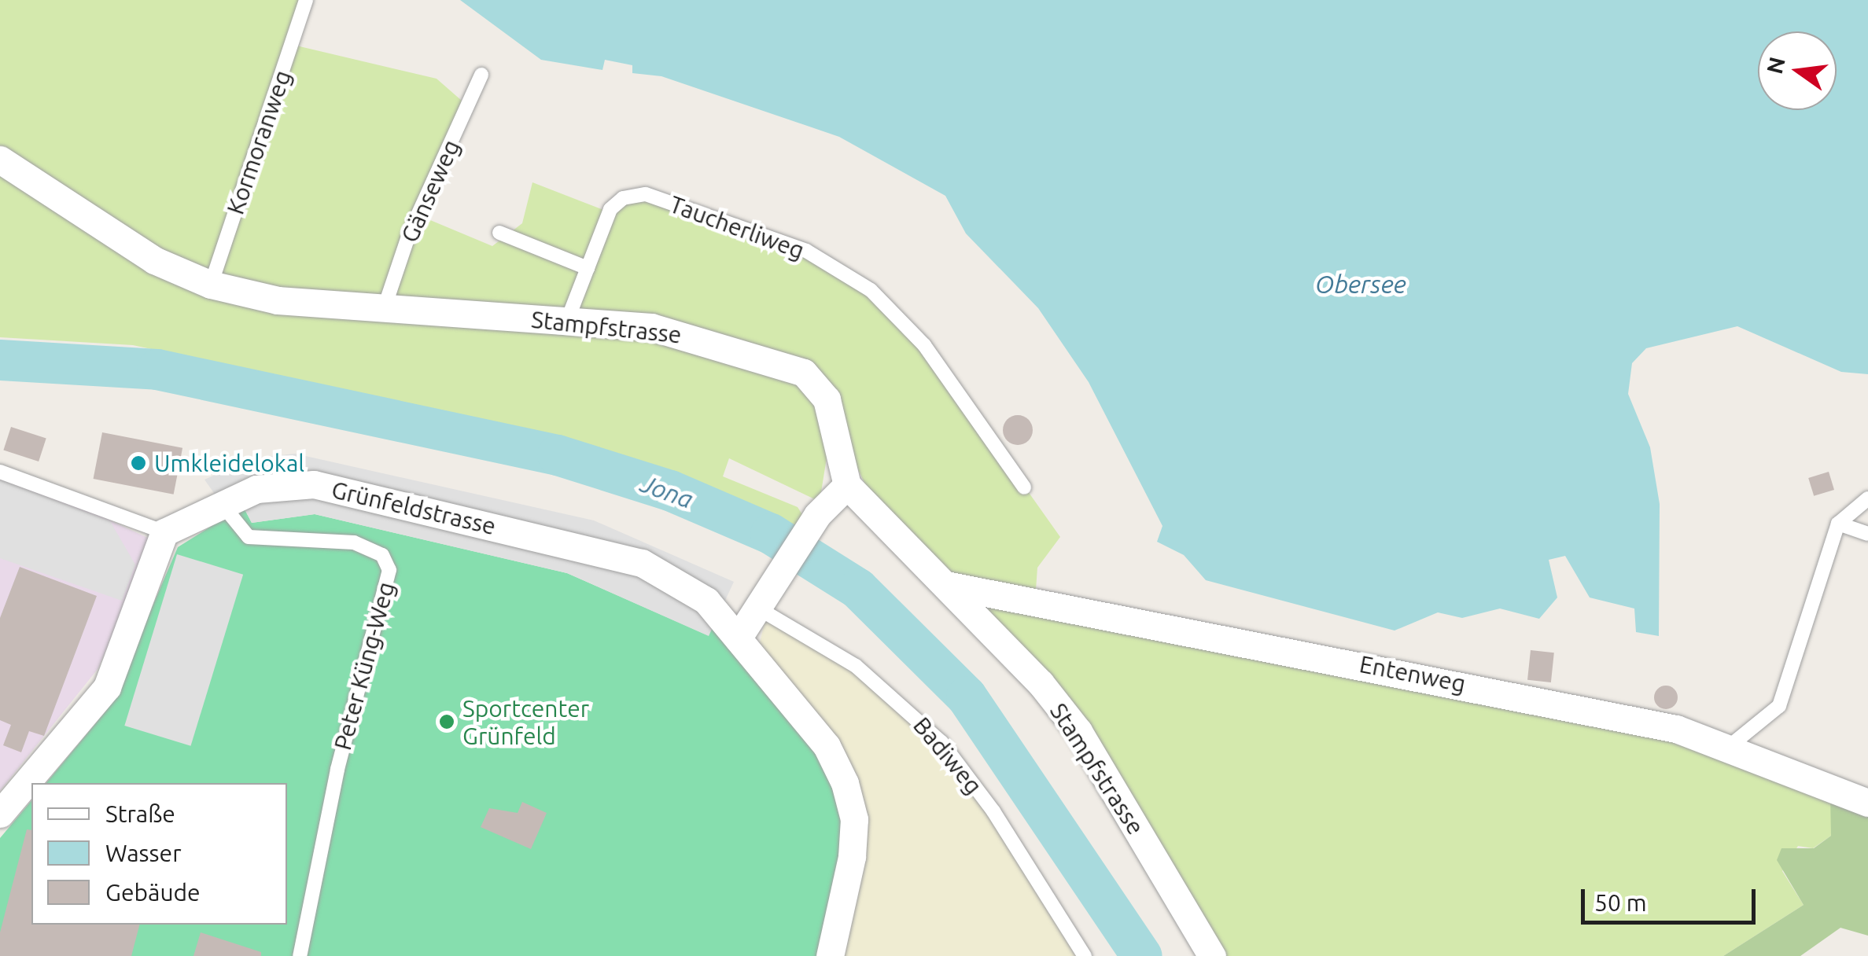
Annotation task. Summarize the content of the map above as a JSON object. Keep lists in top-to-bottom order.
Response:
{
  "streets": {
    "street": ["Stampfstrasse", "Grünfeldstrasse", "Entenweg"],
    "lane": [
      "Kormoranweg",
      "Gänseweg",
      "Taucherliweg",
      "Peter Küng-Weg",
      "Badiweg"
    ]
  },
  "crossings": [
    ["Kormoranweg", "Stampfstrasse"],
    ["Gänseweg", "Stampfstrasse"],
    ["Taucherliweg", "Stampfstrasse"],
    ["Stampfstrasse", "Entenweg"],
    ["Grünfeldstrasse", "Peter Küng-Weg"]
  ],
  "water": ["Obersee", "Jona"],
  "places": ["Umkleidelokal", "Sportcenter Grünfeld"],
  "legend": ["Straße", "Wasser", "Gebäude"],
  "scale_bar": "50 m",
  "north": "left"
}
